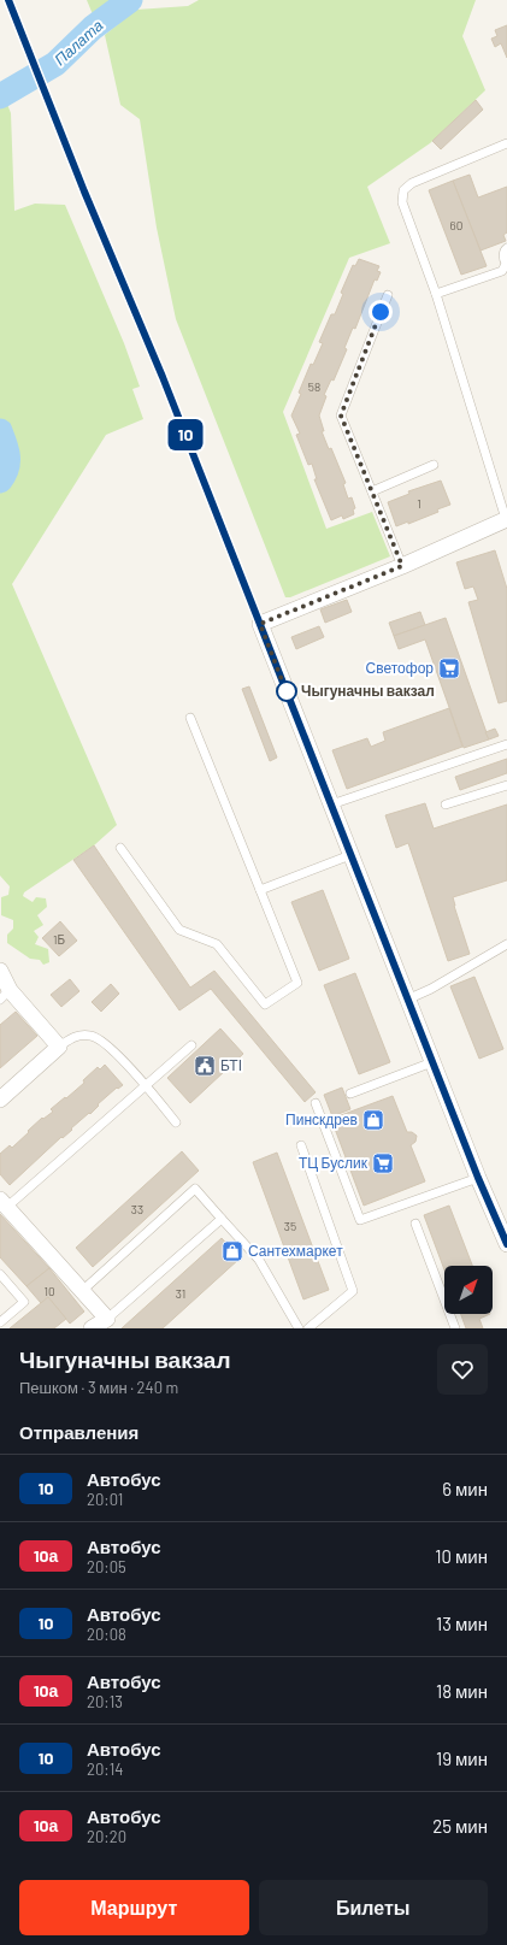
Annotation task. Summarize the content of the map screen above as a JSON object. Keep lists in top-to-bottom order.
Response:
{
  "water": ["Палата"],
  "places": {
    "supermarket": ["Светофор", "ТЦ Буслик"],
    "other": ["Чыгуначны вакзал"],
    "public building": ["БТІ"],
    "shop": ["Пинскдрев", "Сантехмаркет"]
  },
  "lines": ["bus line 10"],
  "house_numbers": [
    "60",
    "58",
    "1",
    "1Б",
    "33",
    "35",
    "10",
    "31"
  ],
  "north": "top right",
  "page": {
    "on_map": "10",
    "heading": [
      ["Чыгуначны вакзал", "Пешком · 3 мин · 240 m"],
      "Отправления"
    ],
    "list": [
      {
        "mark": "10",
        "name": "Автобус",
        "note": "20:01",
        "value": "6 мин"
      },
      {
        "mark": "10а",
        "name": "Автобус",
        "note": "20:05",
        "value": "10 мин"
      },
      {
        "mark": "10",
        "name": "Автобус",
        "note": "20:08",
        "value": "13 мин"
      },
      {
        "mark": "10а",
        "name": "Автобус",
        "note": "20:13",
        "value": "18 мин"
      },
      {
        "mark": "10",
        "name": "Автобус",
        "note": "20:14",
        "value": "19 мин"
      },
      {
        "mark": "10а",
        "name": "Автобус",
        "note": "20:20",
        "value": "25 мин"
      }
    ],
    "buttons": ["Маршрут", "Билеты"]
  }
}
